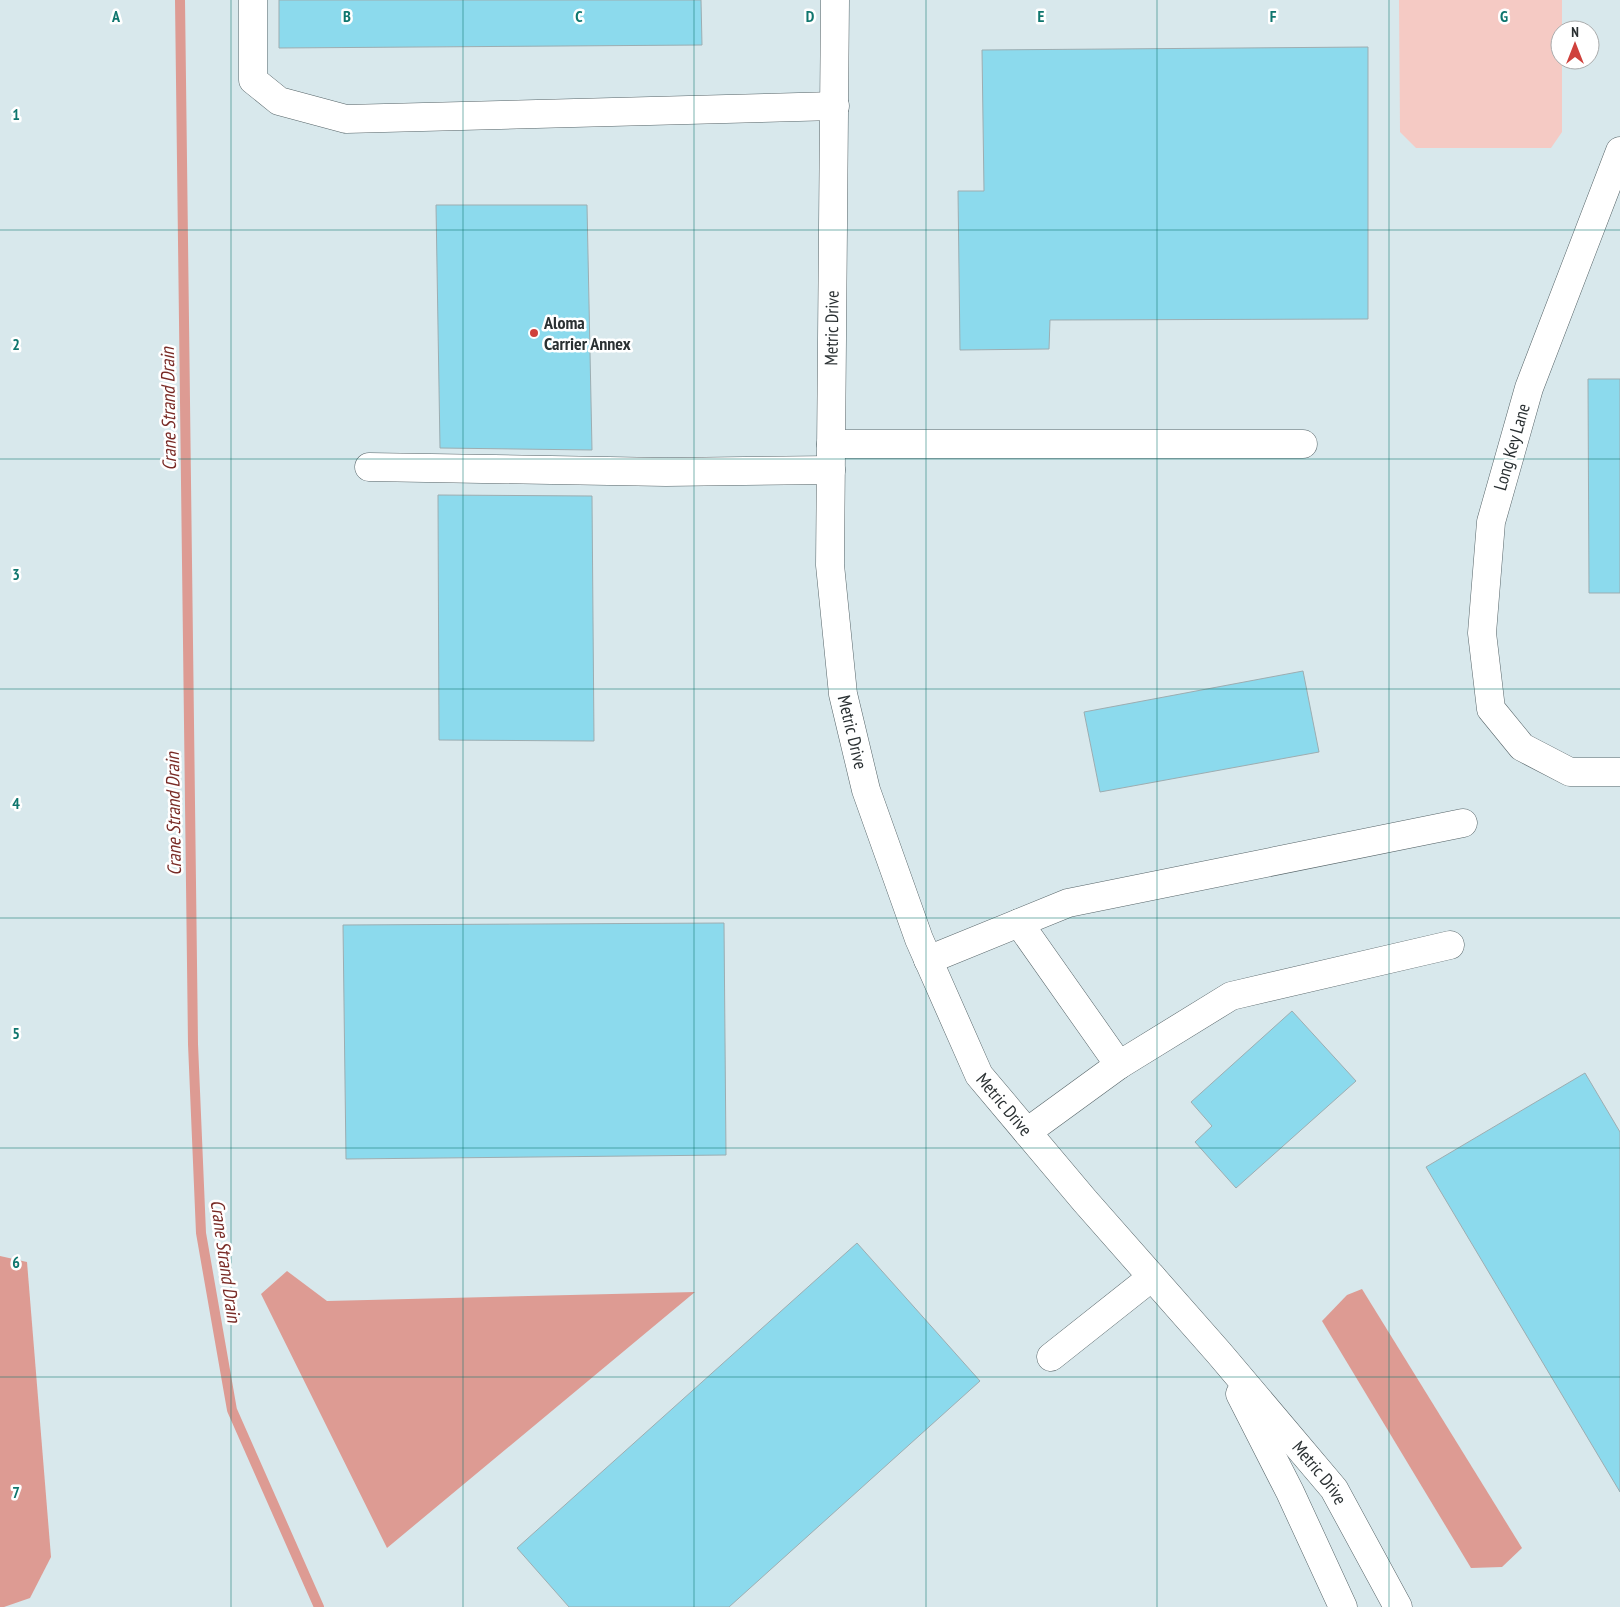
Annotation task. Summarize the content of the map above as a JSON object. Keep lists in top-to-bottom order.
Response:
{
  "streets": {
    "street": ["Metric Drive", "Long Key Lane"]
  },
  "water": ["Crane Strand Drain"],
  "places": ["Aloma Carrier Annex"],
  "north": "top",
  "grid": {
    "columns": [
      "A",
      "B",
      "C",
      "D",
      "E",
      "F",
      "G"
    ],
    "rows": [
      "1",
      "2",
      "3",
      "4",
      "5",
      "6",
      "7"
    ]
  }
}
